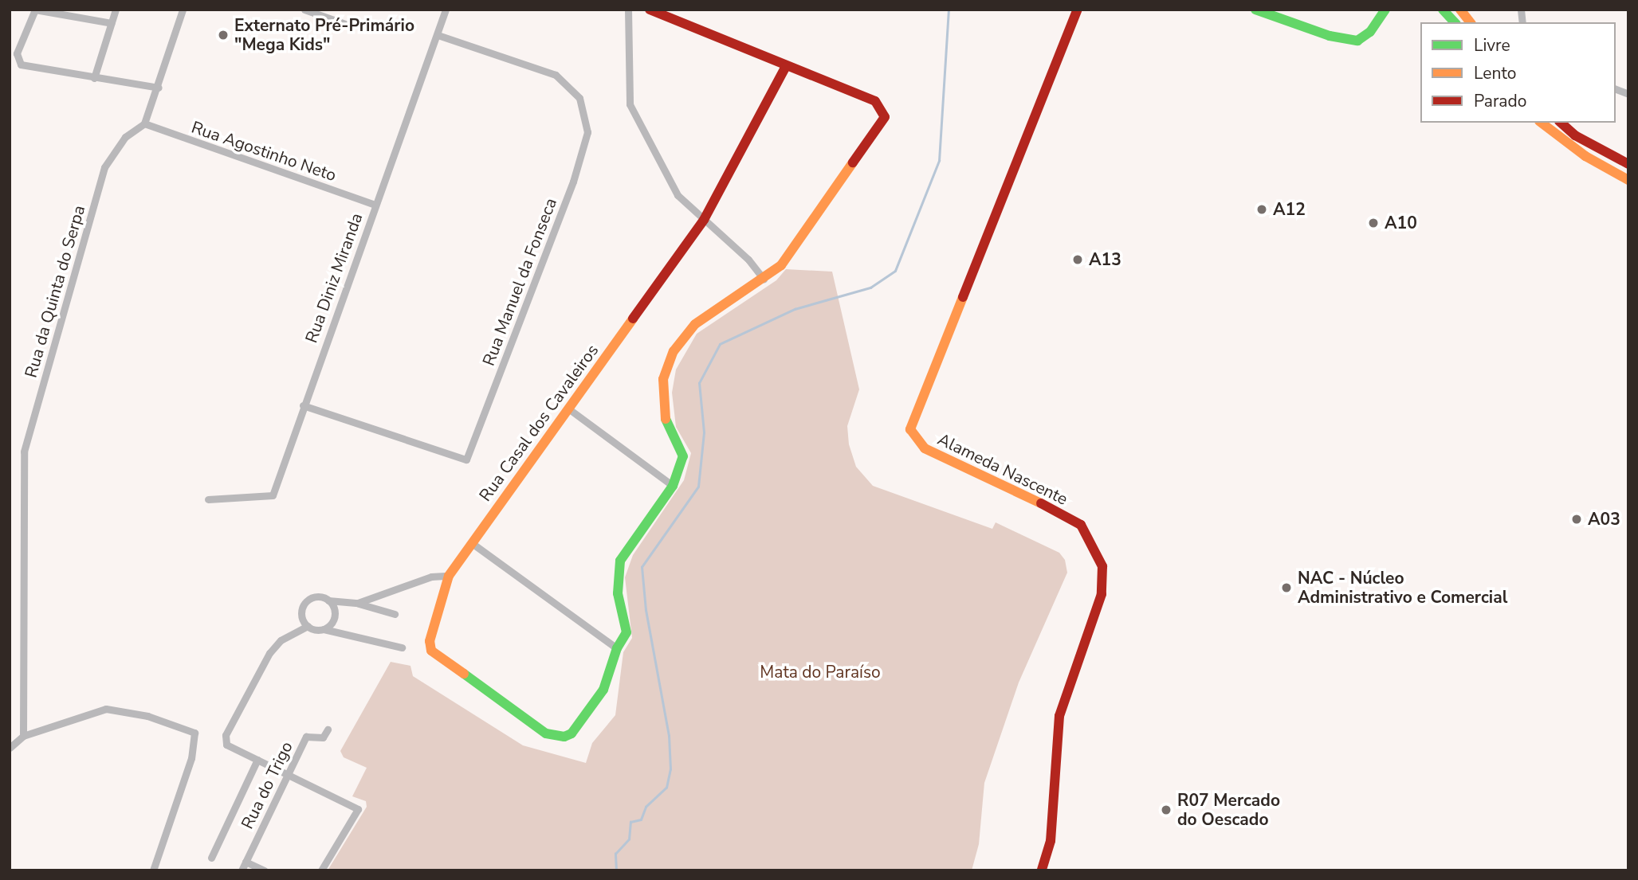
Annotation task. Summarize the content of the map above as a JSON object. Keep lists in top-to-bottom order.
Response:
{
  "streets": {
    "main road": ["Rua Casal dos Cavaleiros", "Alameda Nascente"],
    "street": [
      "Rua Agostinho Neto",
      "Rua Diniz Miranda",
      "Rua Manuel da Fonseca",
      "Rua da Quinta do Serpa",
      "Rua do Trigo"
    ]
  },
  "crossings": [
    ["Rua Agostinho Neto", "Rua Diniz Miranda"],
    ["Rua Agostinho Neto", "Rua da Quinta do Serpa"],
    ["Rua Diniz Miranda", "Rua Manuel da Fonseca"]
  ],
  "parks": ["Mata do Paraíso"],
  "places": [
    "Externato Pré-Primário \"Mega Kids\"",
    "A12",
    "A10",
    "A13",
    "A03",
    "NAC - Núcleo Administrativo e Comercial",
    "R07 Mercado do Oescado"
  ],
  "legend": ["Livre", "Lento", "Parado"]
}
